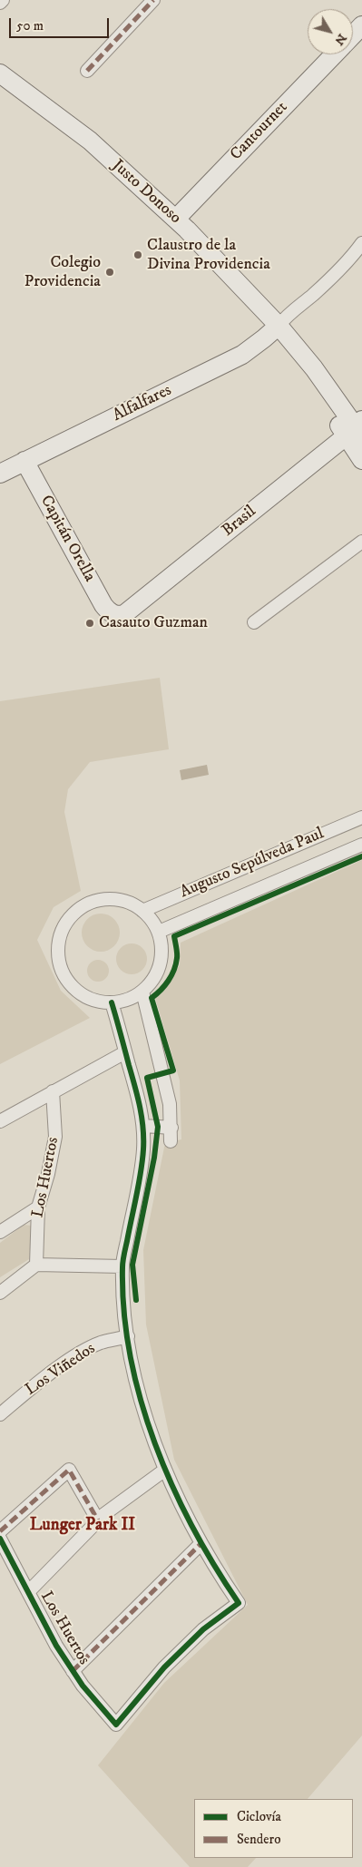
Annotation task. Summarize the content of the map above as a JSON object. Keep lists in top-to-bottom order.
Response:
{
  "streets": {
    "street": [
      "Cantournet",
      "Justo Donoso",
      "Alfalfares",
      "Brasil",
      "Capitán Orella",
      "Augusto Sepúlveda Paul",
      "Los Huertos",
      "Los Viñedos"
    ]
  },
  "crossings": [
    ["Cantournet", "Justo Donoso"],
    ["Justo Donoso", "Alfalfares"],
    ["Justo Donoso", "Brasil"],
    ["Alfalfares", "Capitán Orella"],
    ["Brasil", "Capitán Orella"]
  ],
  "districts": ["Lunger Park II"],
  "places": ["Claustro de la Divina Providencia", "Colegio Providencia", "Casauto Guzman"],
  "legend": ["Ciclovía", "Sendero"],
  "scale_bar": "50 m",
  "north": "bottom right"
}
